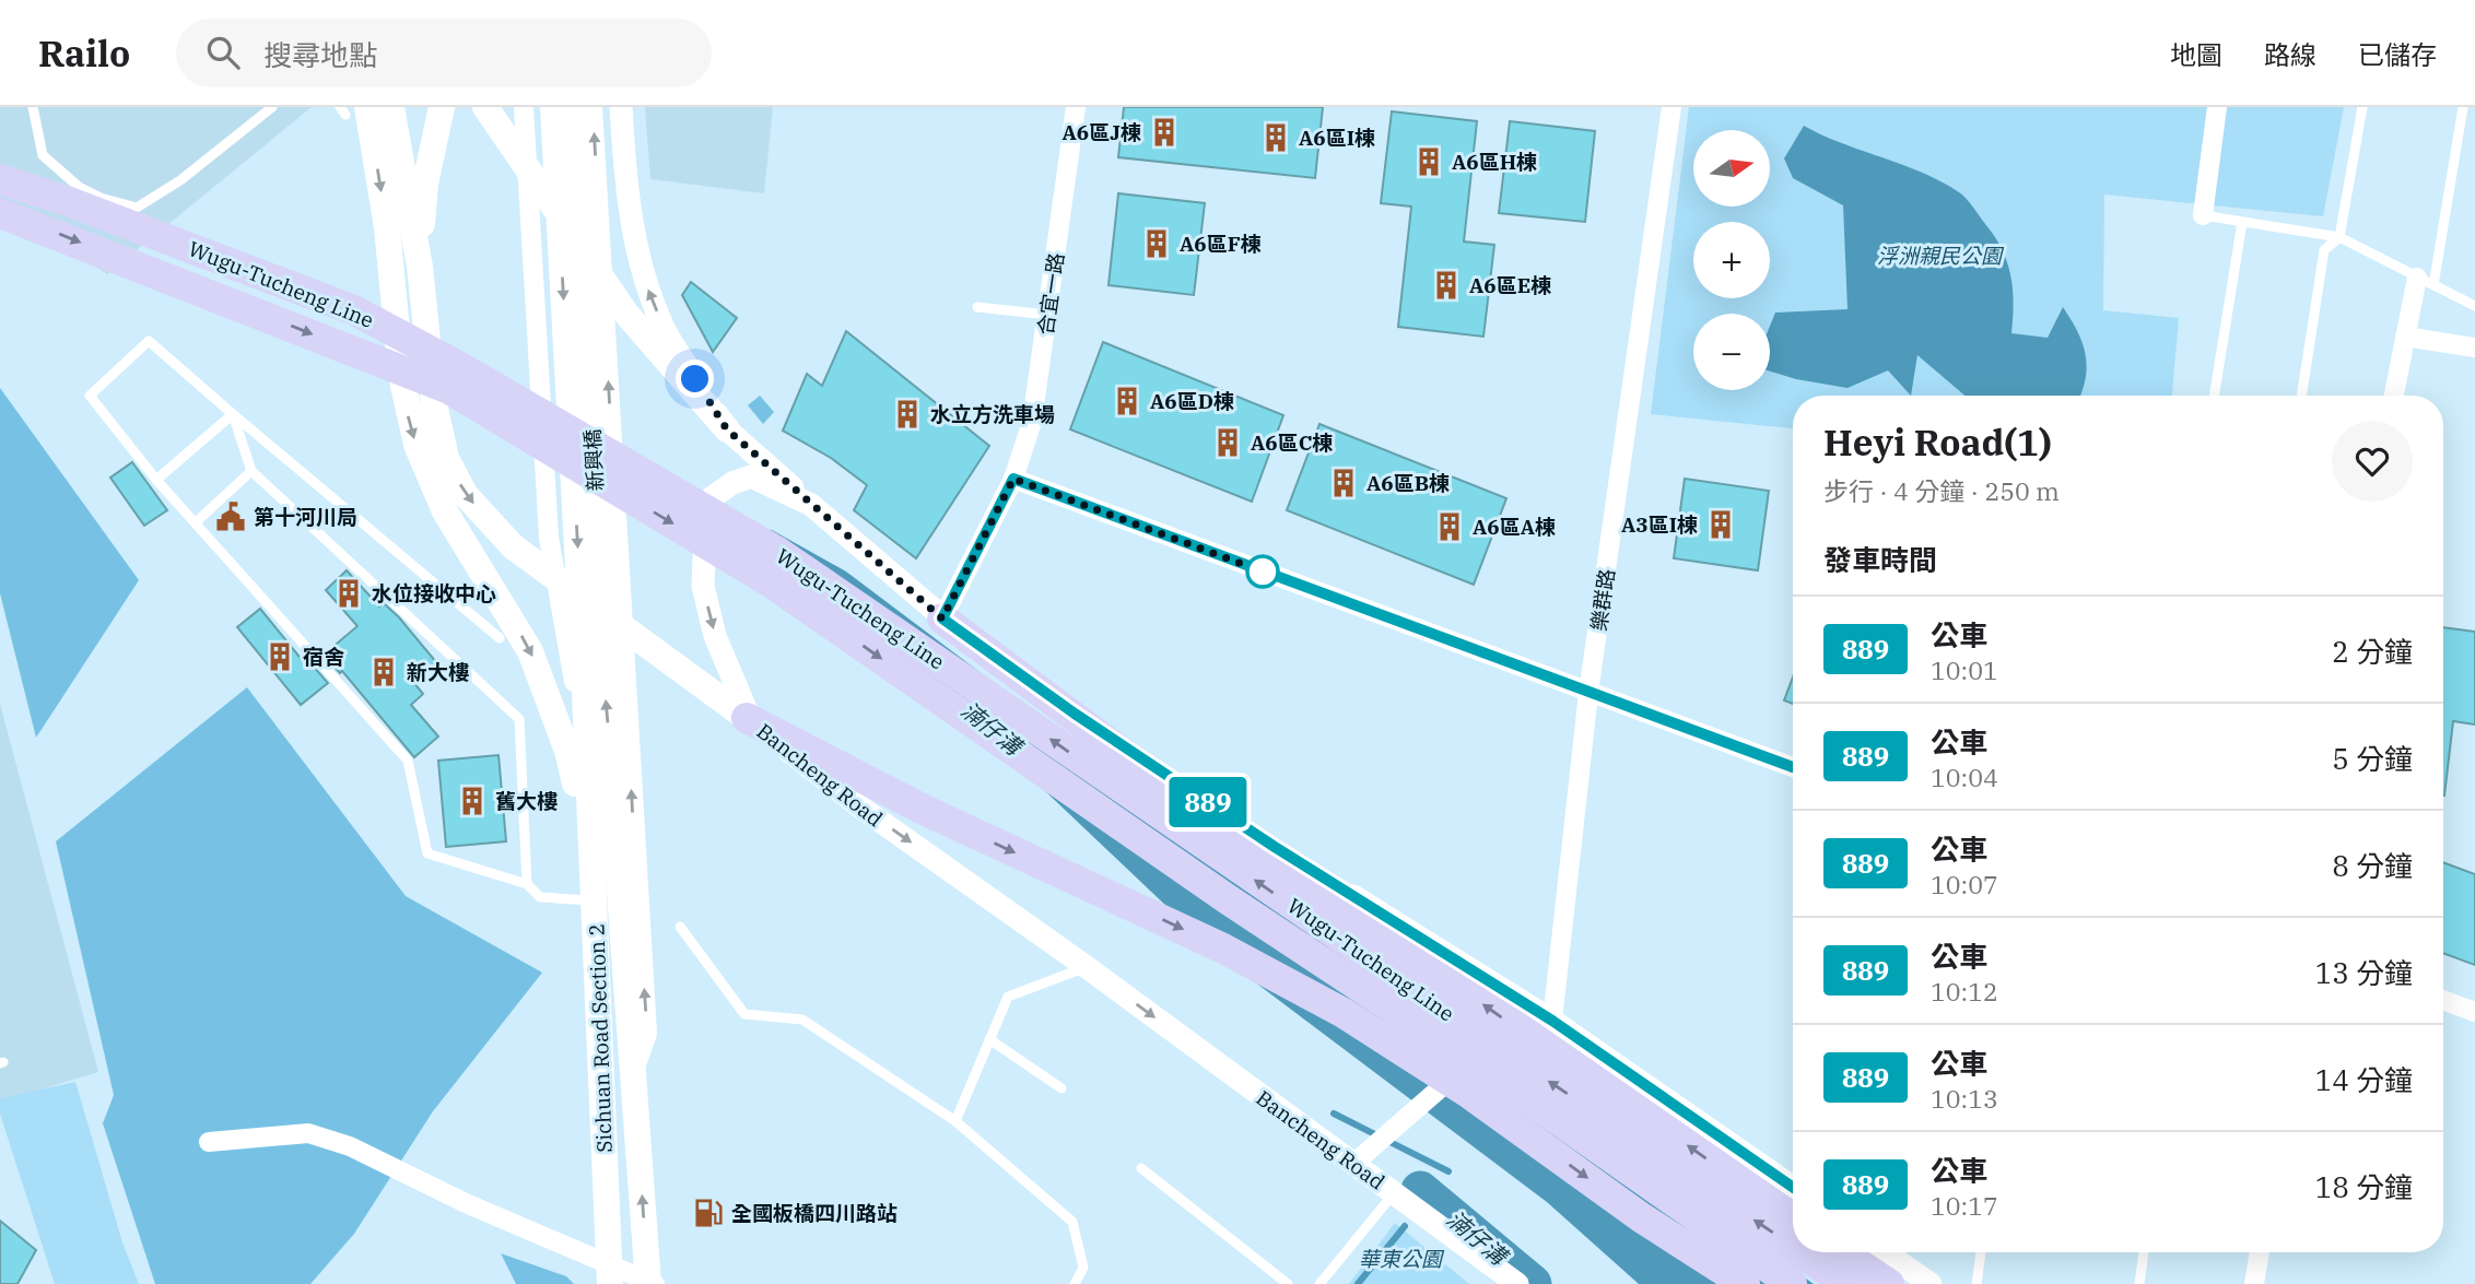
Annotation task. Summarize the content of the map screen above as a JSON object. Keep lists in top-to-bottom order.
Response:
{
  "streets": {
    "highway": ["Wugu-Tucheng Line"],
    "main road": ["新興橋", "Sichuan Road Section 2"],
    "street": ["合宜一路", "樂群路", "Bancheng Road"]
  },
  "crossings": [
    ["合宜一路", "Bancheng Road"],
    ["新興橋", "Sichuan Road Section 2"],
    ["樂群路", "Bancheng Road"]
  ],
  "water": ["湳仔溝"],
  "parks": ["浮洲親民公園", "華東公園"],
  "places": {
    "building": [
      "A6區J棟",
      "A6區I棟",
      "A6區H棟",
      "A6區F棟",
      "A6區E棟",
      "A6區D棟",
      "水立方洗車場",
      "A6區C棟",
      "A6區B棟",
      "A3區I棟",
      "A6區A棟",
      "水位接收中心",
      "宿舍",
      "新大樓",
      "舊大樓"
    ],
    "public building": ["第十河川局"],
    "fuel station": ["全國板橋四川路站"]
  },
  "lines": ["bus line 889"],
  "north": "right",
  "page": {
    "header": "Railo",
    "search": "搜尋地點",
    "nav": ["地圖", "路線", "已儲存"],
    "on_map": "889",
    "map_buttons": ["+", "−"],
    "heading": [
      ["Heyi Road(1)", "步行 · 4 分鐘 · 250 m"],
      "發車時間"
    ],
    "list": [
      {
        "mark": "889",
        "name": "公車",
        "note": "10:01",
        "value": "2 分鐘"
      },
      {
        "mark": "889",
        "name": "公車",
        "note": "10:04",
        "value": "5 分鐘"
      },
      {
        "mark": "889",
        "name": "公車",
        "note": "10:07",
        "value": "8 分鐘"
      },
      {
        "mark": "889",
        "name": "公車",
        "note": "10:12",
        "value": "13 分鐘"
      },
      {
        "mark": "889",
        "name": "公車",
        "note": "10:13",
        "value": "14 分鐘"
      },
      {
        "mark": "889",
        "name": "公車",
        "note": "10:17",
        "value": "18 分鐘"
      }
    ]
  }
}
